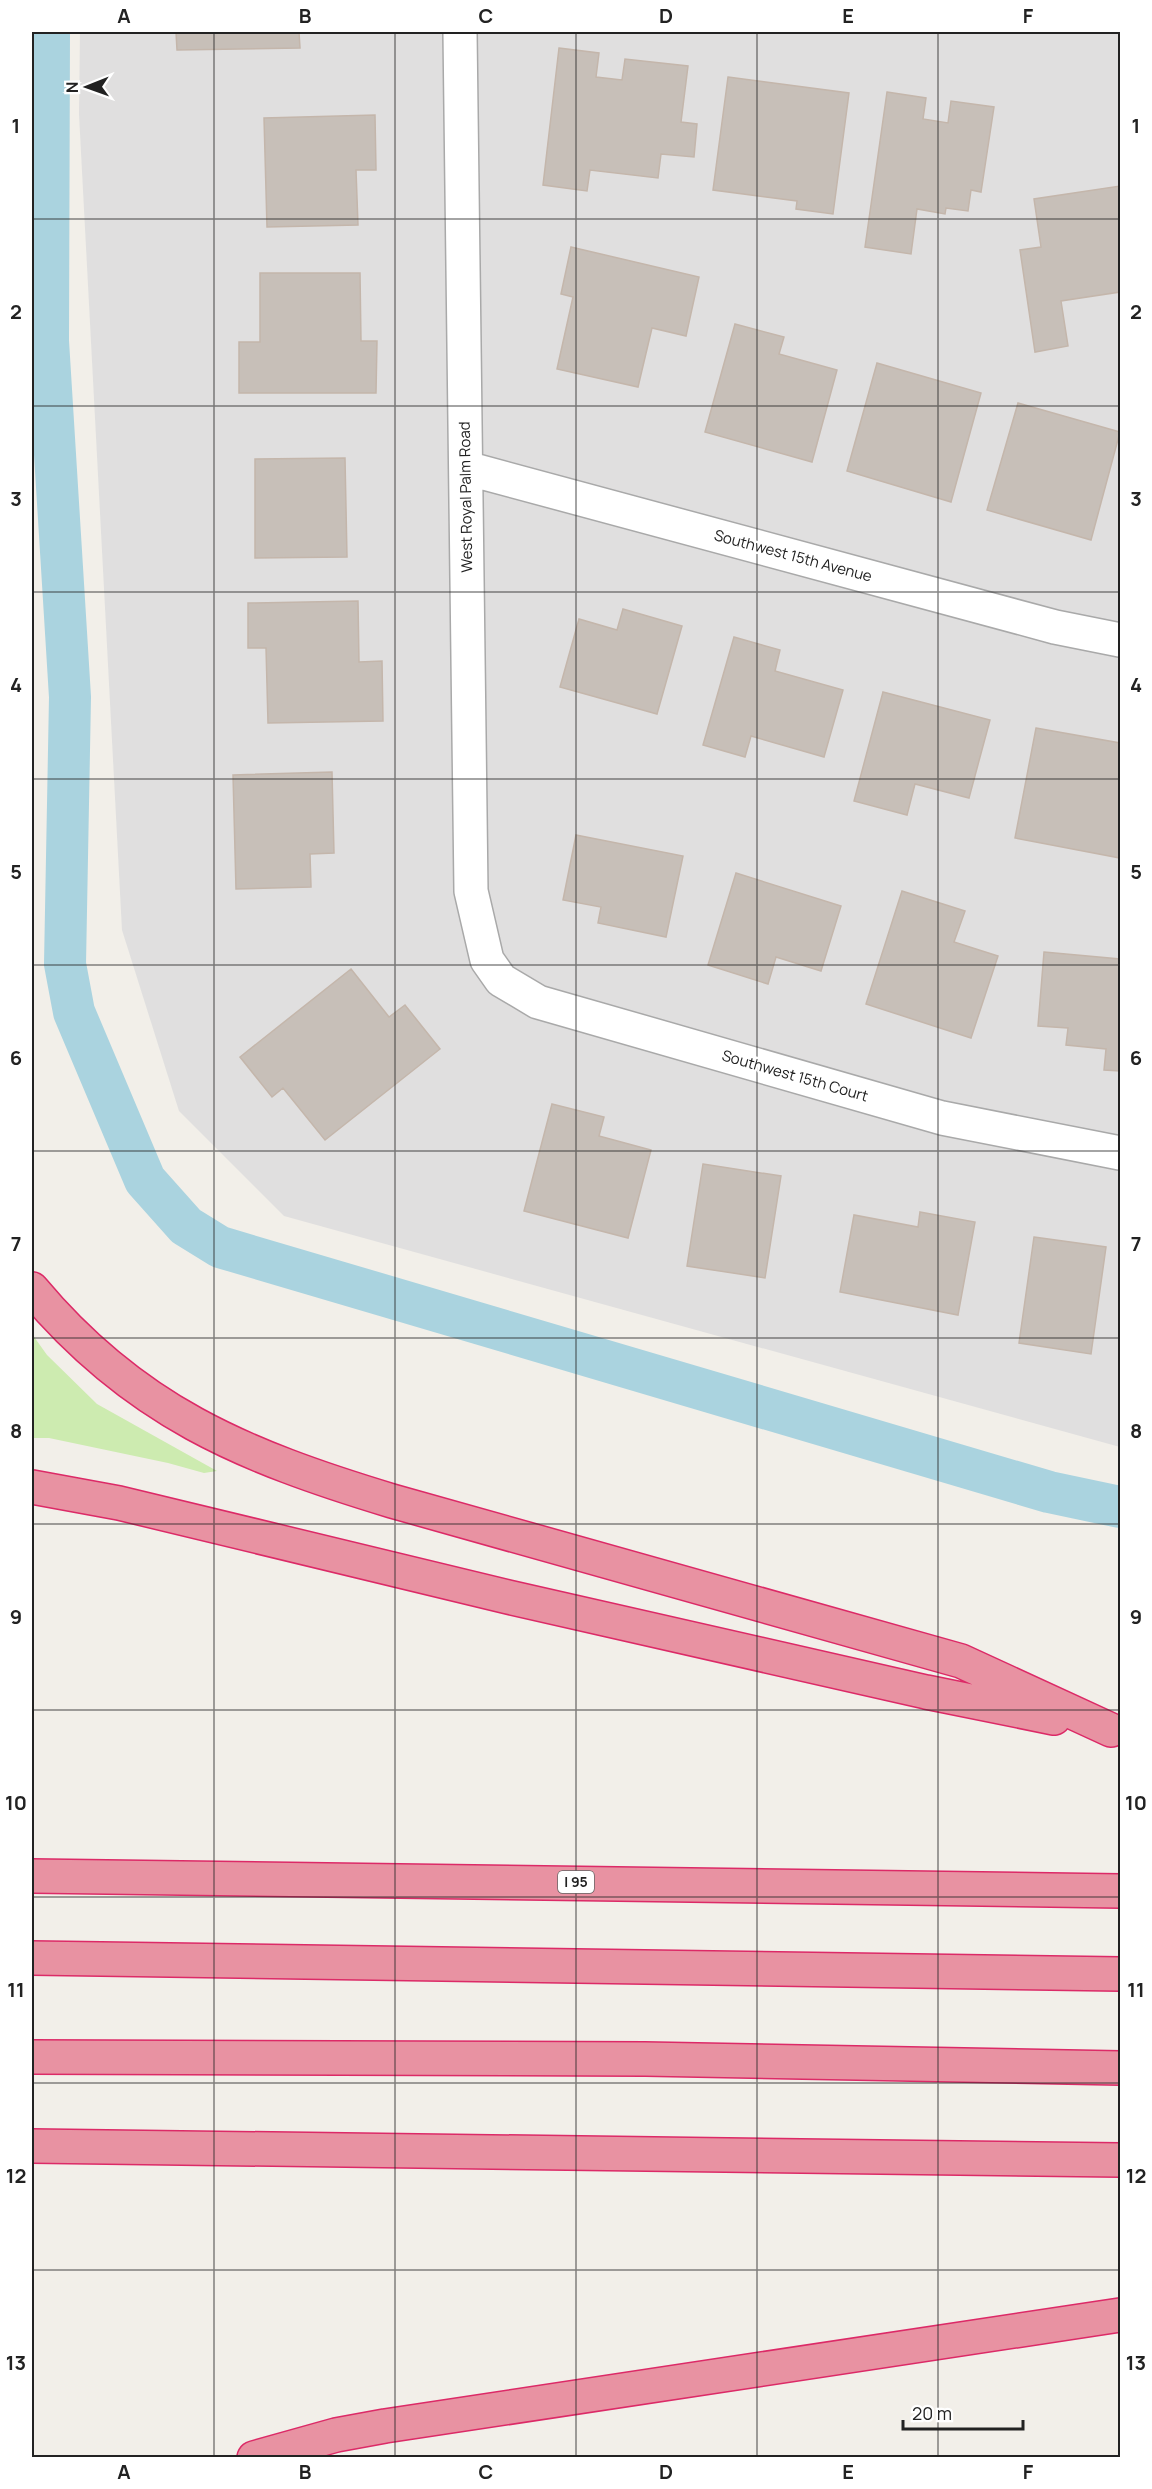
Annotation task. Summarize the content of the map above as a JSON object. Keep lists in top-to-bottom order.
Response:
{
  "streets": {
    "highway": ["I 95"],
    "street": ["West Royal Palm Road", "Southwest 15th Avenue", "Southwest 15th Court"]
  },
  "crossings": [
    ["West Royal Palm Road", "Southwest 15th Avenue"],
    ["West Royal Palm Road", "Southwest 15th Court"]
  ],
  "scale_bar": "20 m",
  "north": "left",
  "grid": {
    "columns": [
      "A",
      "B",
      "C",
      "D",
      "E",
      "F"
    ],
    "rows": [
      "1",
      "2",
      "3",
      "4",
      "5",
      "6",
      "7",
      "8",
      "9",
      "10",
      "11",
      "12",
      "13"
    ]
  }
}
